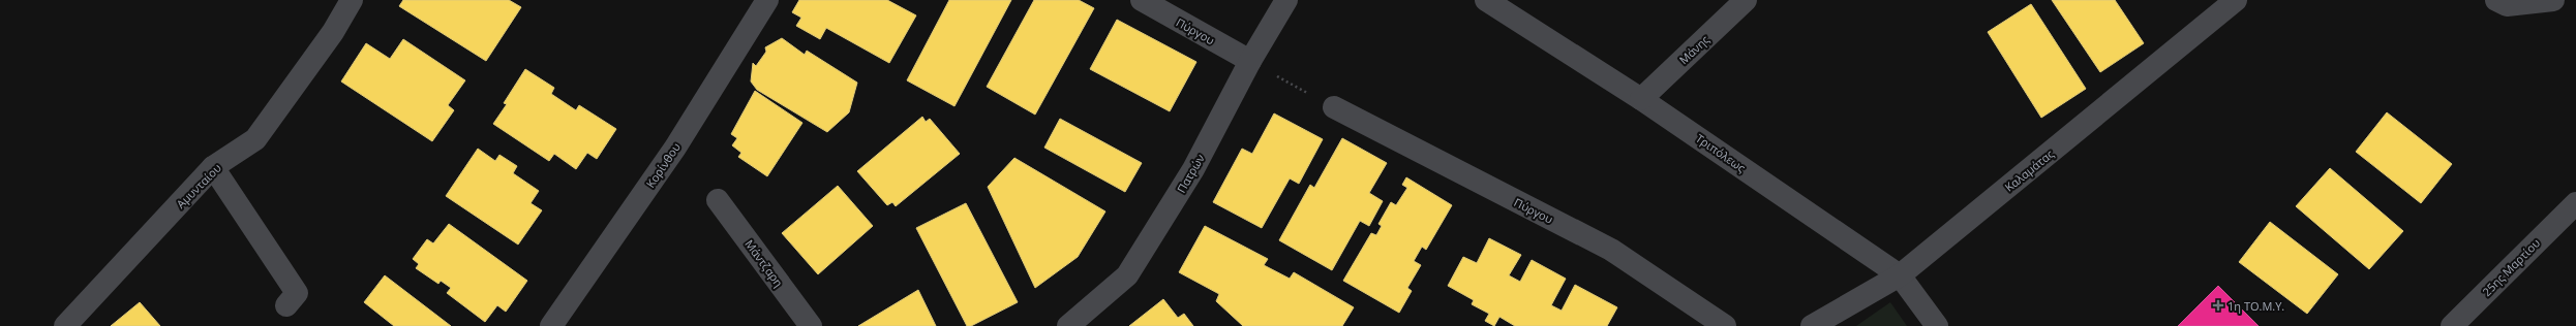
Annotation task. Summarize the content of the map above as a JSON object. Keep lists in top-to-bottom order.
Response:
{
  "streets": {
    "street": [
      "Πύργου",
      "Μάνης",
      "Τριπόλεως",
      "Κορίνθου",
      "Καλαμάτας",
      "Πατρών",
      "Αμυνταίου",
      "Μάντζαρη",
      "25ης Μαρτίου"
    ]
  },
  "crossings": [
    ["Πύργου", "Πατρών"],
    ["Μάνης", "Τριπόλεως"],
    ["Τριπόλεως", "Καλαμάτας"]
  ],
  "places": {
    "health": ["1η ΤΟ.Μ.Υ."]
  }
}
